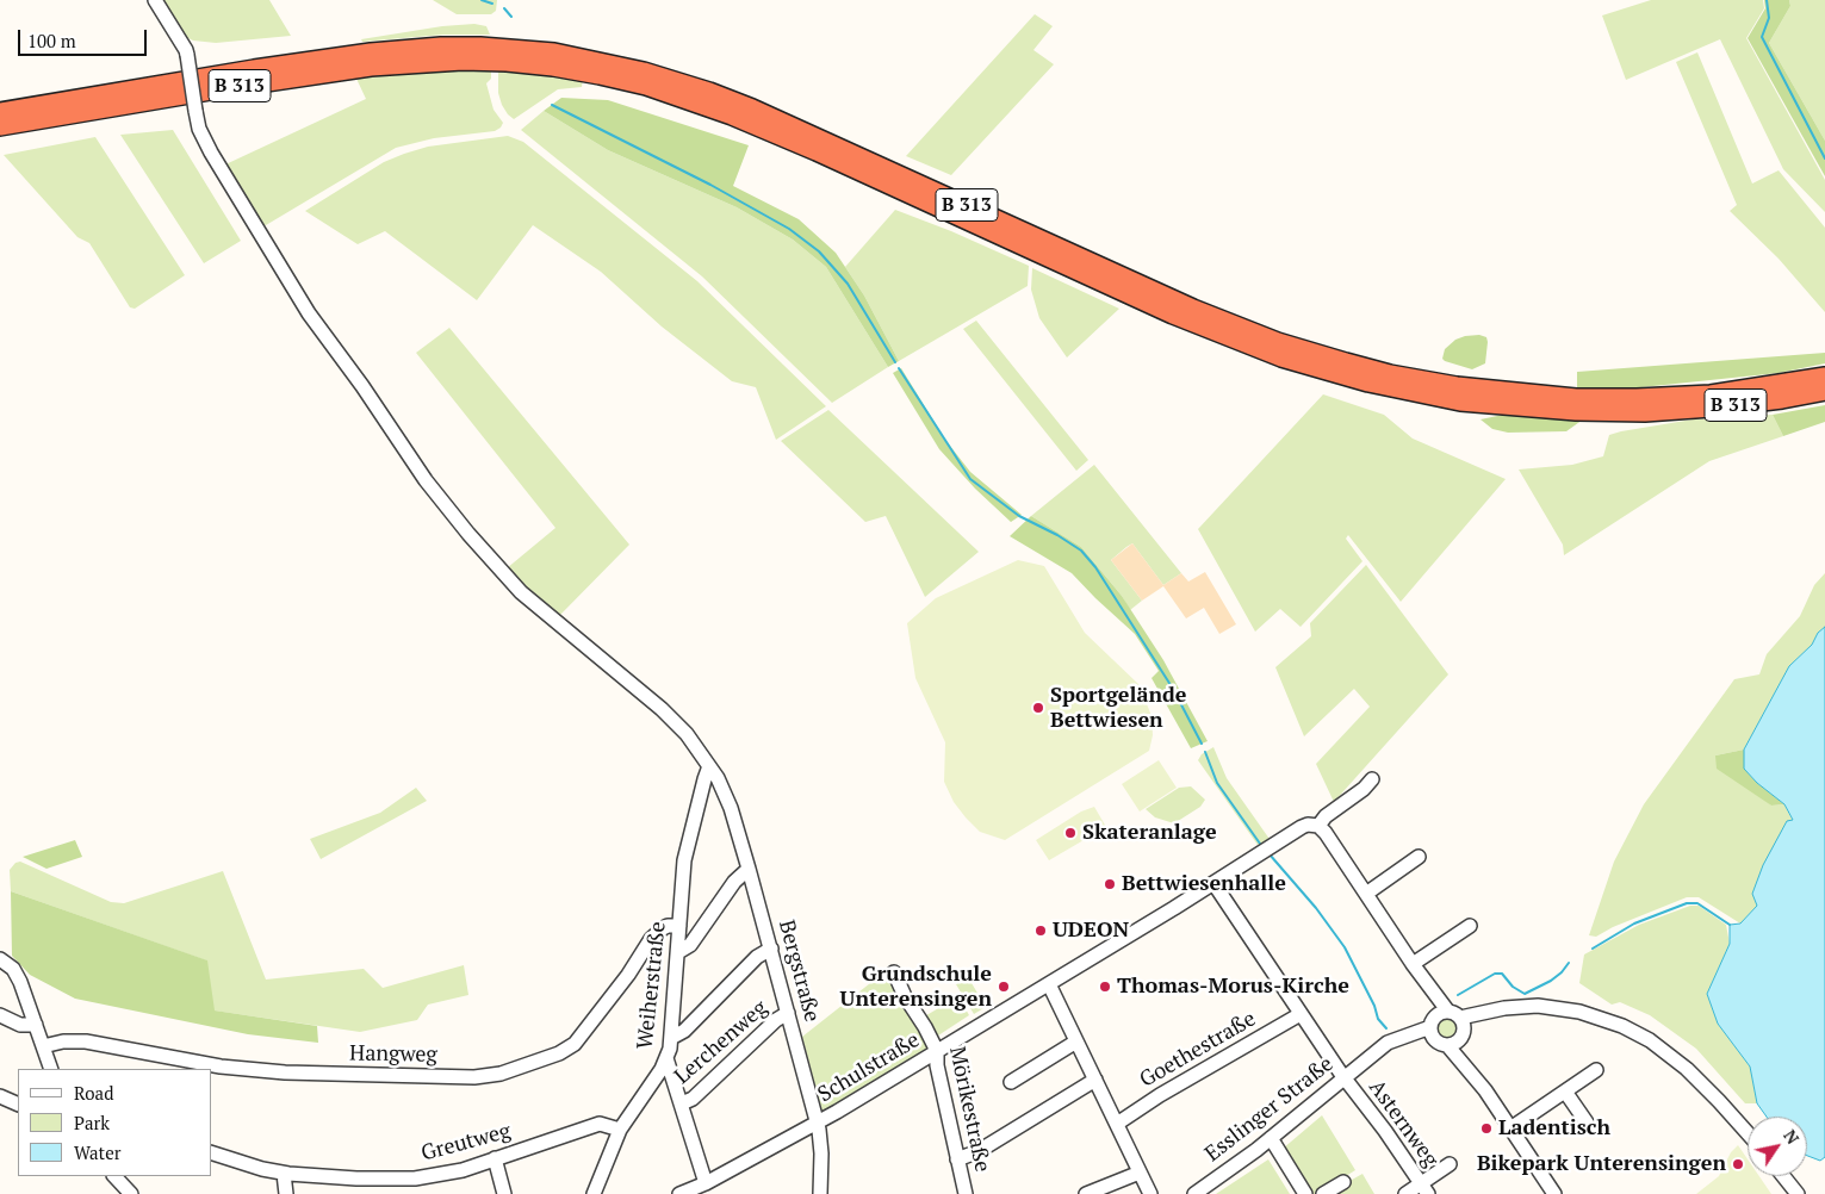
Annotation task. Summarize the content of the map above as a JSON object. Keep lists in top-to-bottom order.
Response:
{
  "streets": {
    "highway": ["B 313"],
    "street": [
      "Bergstraße",
      "Weiherstraße",
      "Lerchenweg",
      "Goethestraße",
      "Hangweg",
      "Schulstraße",
      "Mörikestraße",
      "Esslinger Straße",
      "Asternweg",
      "Greutweg"
    ]
  },
  "crossings": [
    ["Bergstraße", "Weiherstraße"],
    ["Bergstraße", "Lerchenweg"],
    ["Bergstraße", "Schulstraße"],
    ["Weiherstraße", "Hangweg"],
    ["Weiherstraße", "Greutweg"],
    ["Goethestraße", "Asternweg"],
    ["Schulstraße", "Mörikestraße"],
    ["Schulstraße", "Asternweg"],
    ["Esslinger Straße", "Asternweg"]
  ],
  "places": [
    "Sportgelände Bettwiesen",
    "Skateranlage",
    "Bettwiesenhalle",
    "UDEON",
    "Grundschule Unterensingen",
    "Thomas-Morus-Kirche",
    "Ladentisch",
    "Bikepark Unterensingen"
  ],
  "legend": ["Road", "Park", "Water"],
  "scale_bar": "100 m",
  "north": "top right"
}
